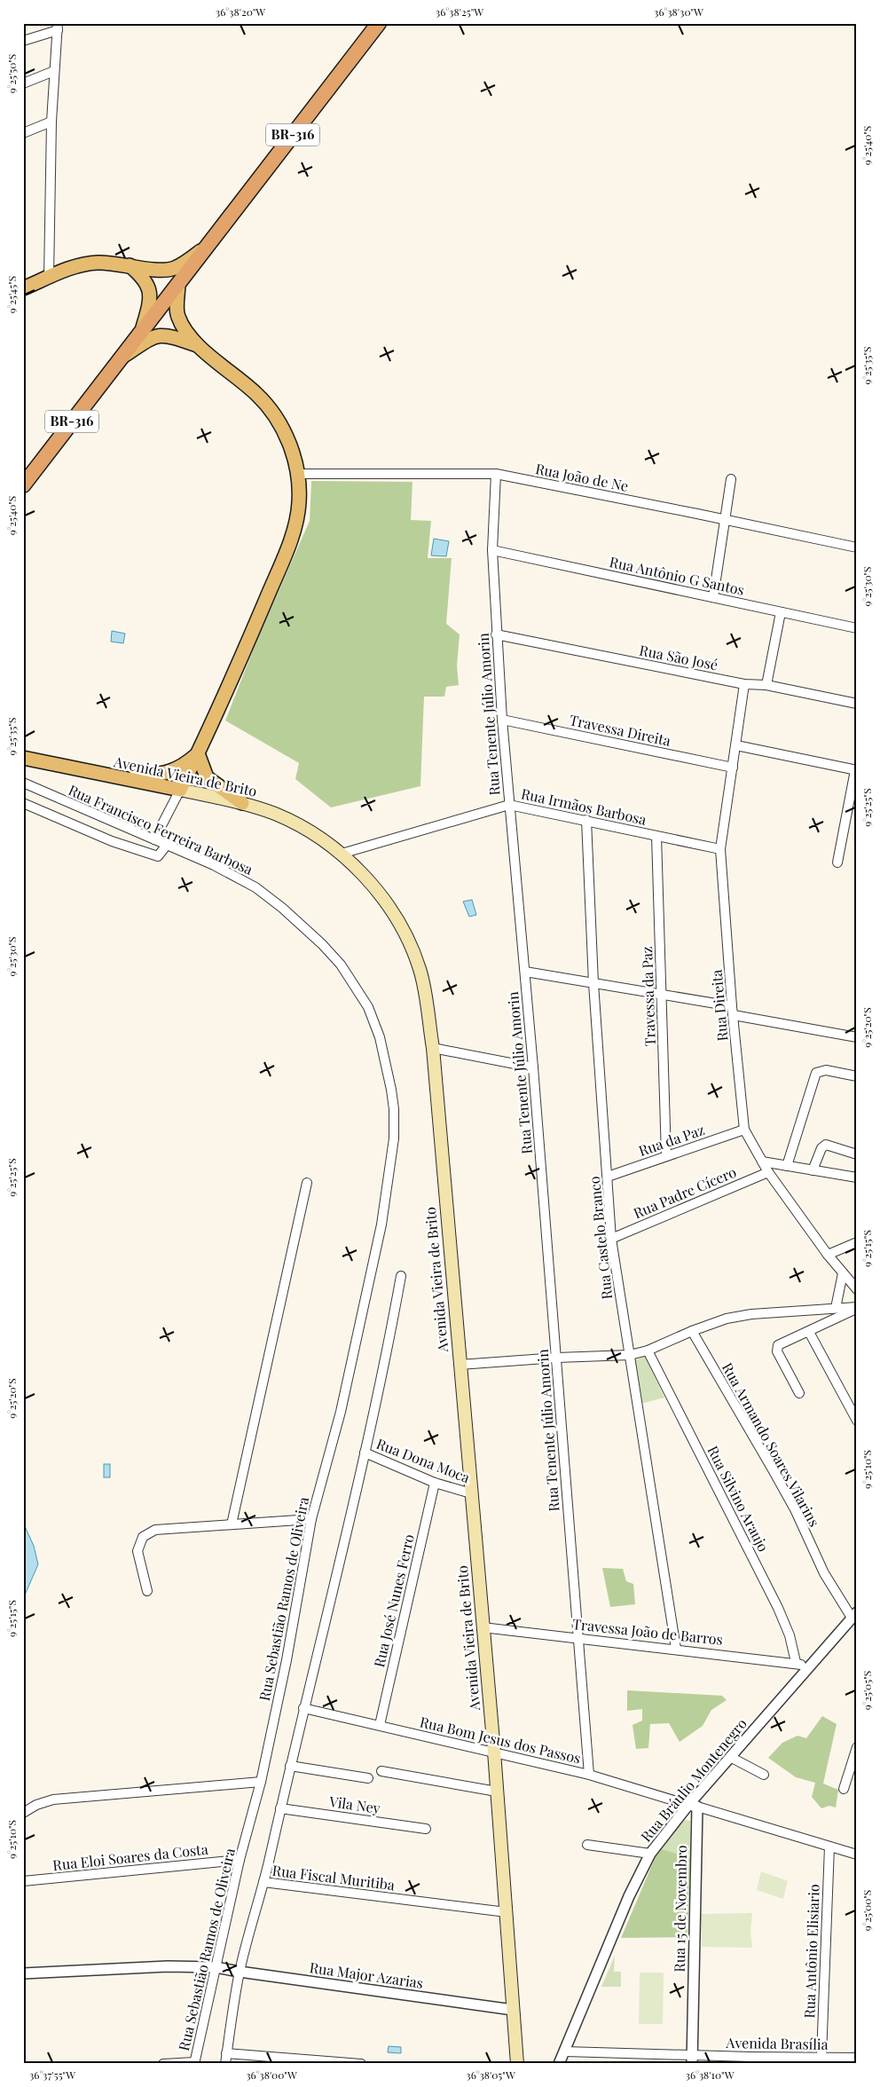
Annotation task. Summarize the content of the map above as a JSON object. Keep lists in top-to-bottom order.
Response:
{
  "streets": {
    "highway": ["BR-316"],
    "main road": ["Avenida Vieira de Brito"],
    "street": [
      "Rua João de Ne",
      "Rua Antônio G Santos",
      "Rua São José",
      "Rua Tenente Júlio Amorin",
      "Travessa Direita",
      "Rua Irmãos Barbosa",
      "Rua Francisco Ferreira Barbosa",
      "Travessa da Paz",
      "Rua Direita",
      "Rua da Paz",
      "Rua Padre Cícero",
      "Rua Castelo Branco",
      "Rua Armando Soares Vilarins",
      "Rua Dona Moca",
      "Rua Silvino Araujo",
      "Rua Sebastião Ramos de Oliveira",
      "Rua José Nunes Ferro",
      "Travessa João de Barros",
      "Rua Bom Jesus dos Passos",
      "Rua Bráulio Montenegro",
      "Vila Ney",
      "Rua Eloi Soares da Costa",
      "Rua Fiscal Muritiba",
      "Rua 15 de Novembro",
      "Rua Antônio Elisiario",
      "Rua Major Azarias",
      "Avenida Brasília"
    ]
  },
  "crossings": [
    ["Rua João de Ne", "Rua Tenente Júlio Amorin"],
    ["Rua Antônio G Santos", "Rua Tenente Júlio Amorin"],
    ["Rua São José", "Rua Tenente Júlio Amorin"],
    ["Rua São José", "Rua Direita"],
    ["Rua Tenente Júlio Amorin", "Travessa Direita"],
    ["Rua Tenente Júlio Amorin", "Rua Irmãos Barbosa"],
    ["Rua Tenente Júlio Amorin", "Travessa João de Barros"],
    ["Rua Tenente Júlio Amorin", "Rua Bom Jesus dos Passos"],
    ["Travessa Direita", "Rua Direita"],
    ["Avenida Vieira de Brito", "Rua Irmãos Barbosa"],
    ["Avenida Vieira de Brito", "Rua Dona Moca"],
    ["Avenida Vieira de Brito", "Travessa João de Barros"],
    ["Avenida Vieira de Brito", "Rua Bom Jesus dos Passos"],
    ["Avenida Vieira de Brito", "Rua Fiscal Muritiba"],
    ["Avenida Vieira de Brito", "Rua Major Azarias"],
    ["Rua Irmãos Barbosa", "Travessa da Paz"],
    ["Rua Irmãos Barbosa", "Rua Direita"],
    ["Rua Irmãos Barbosa", "Rua Castelo Branco"],
    ["Rua Francisco Ferreira Barbosa", "Rua Sebastião Ramos de Oliveira"],
    ["Travessa da Paz", "Rua da Paz"],
    ["Rua Direita", "Rua da Paz"],
    ["Rua Direita", "Rua Padre Cícero"],
    ["Rua da Paz", "Rua Castelo Branco"],
    ["Rua Padre Cícero", "Rua Castelo Branco"],
    ["Rua Castelo Branco", "Travessa João de Barros"],
    ["Rua Armando Soares Vilarins", "Rua Bráulio Montenegro"],
    ["Rua Dona Moca", "Rua José Nunes Ferro"],
    ["Rua Silvino Araujo", "Travessa João de Barros"],
    ["Rua Sebastião Ramos de Oliveira", "Rua Eloi Soares da Costa"],
    ["Rua Sebastião Ramos de Oliveira", "Rua Major Azarias"],
    ["Rua José Nunes Ferro", "Rua Bom Jesus dos Passos"],
    ["Travessa João de Barros", "Rua Bráulio Montenegro"],
    ["Rua Bom Jesus dos Passos", "Rua Bráulio Montenegro"],
    ["Rua Bom Jesus dos Passos", "Rua 15 de Novembro"],
    ["Rua Bom Jesus dos Passos", "Rua Antônio Elisiario"],
    ["Rua Bráulio Montenegro", "Rua 15 de Novembro"],
    ["Rua Bráulio Montenegro", "Avenida Brasília"],
    ["Rua 15 de Novembro", "Avenida Brasília"],
    ["Rua Antônio Elisiario", "Avenida Brasília"]
  ],
  "coordinates": [
    "36°38'20\"W",
    "36°38'25\"W",
    "36°38'30\"W",
    "9°25'50\"S",
    "9°25'40\"S",
    "9°25'45\"S",
    "9°25'35\"S",
    "9°25'30\"S",
    "9°25'25\"S",
    "9°25'20\"S",
    "9°25'15\"S",
    "9°25'10\"S",
    "9°25'05\"S",
    "9°25'00\"S",
    "36°37'55\"W",
    "36°38'00\"W",
    "36°38'05\"W",
    "36°38'10\"W"
  ]
}
